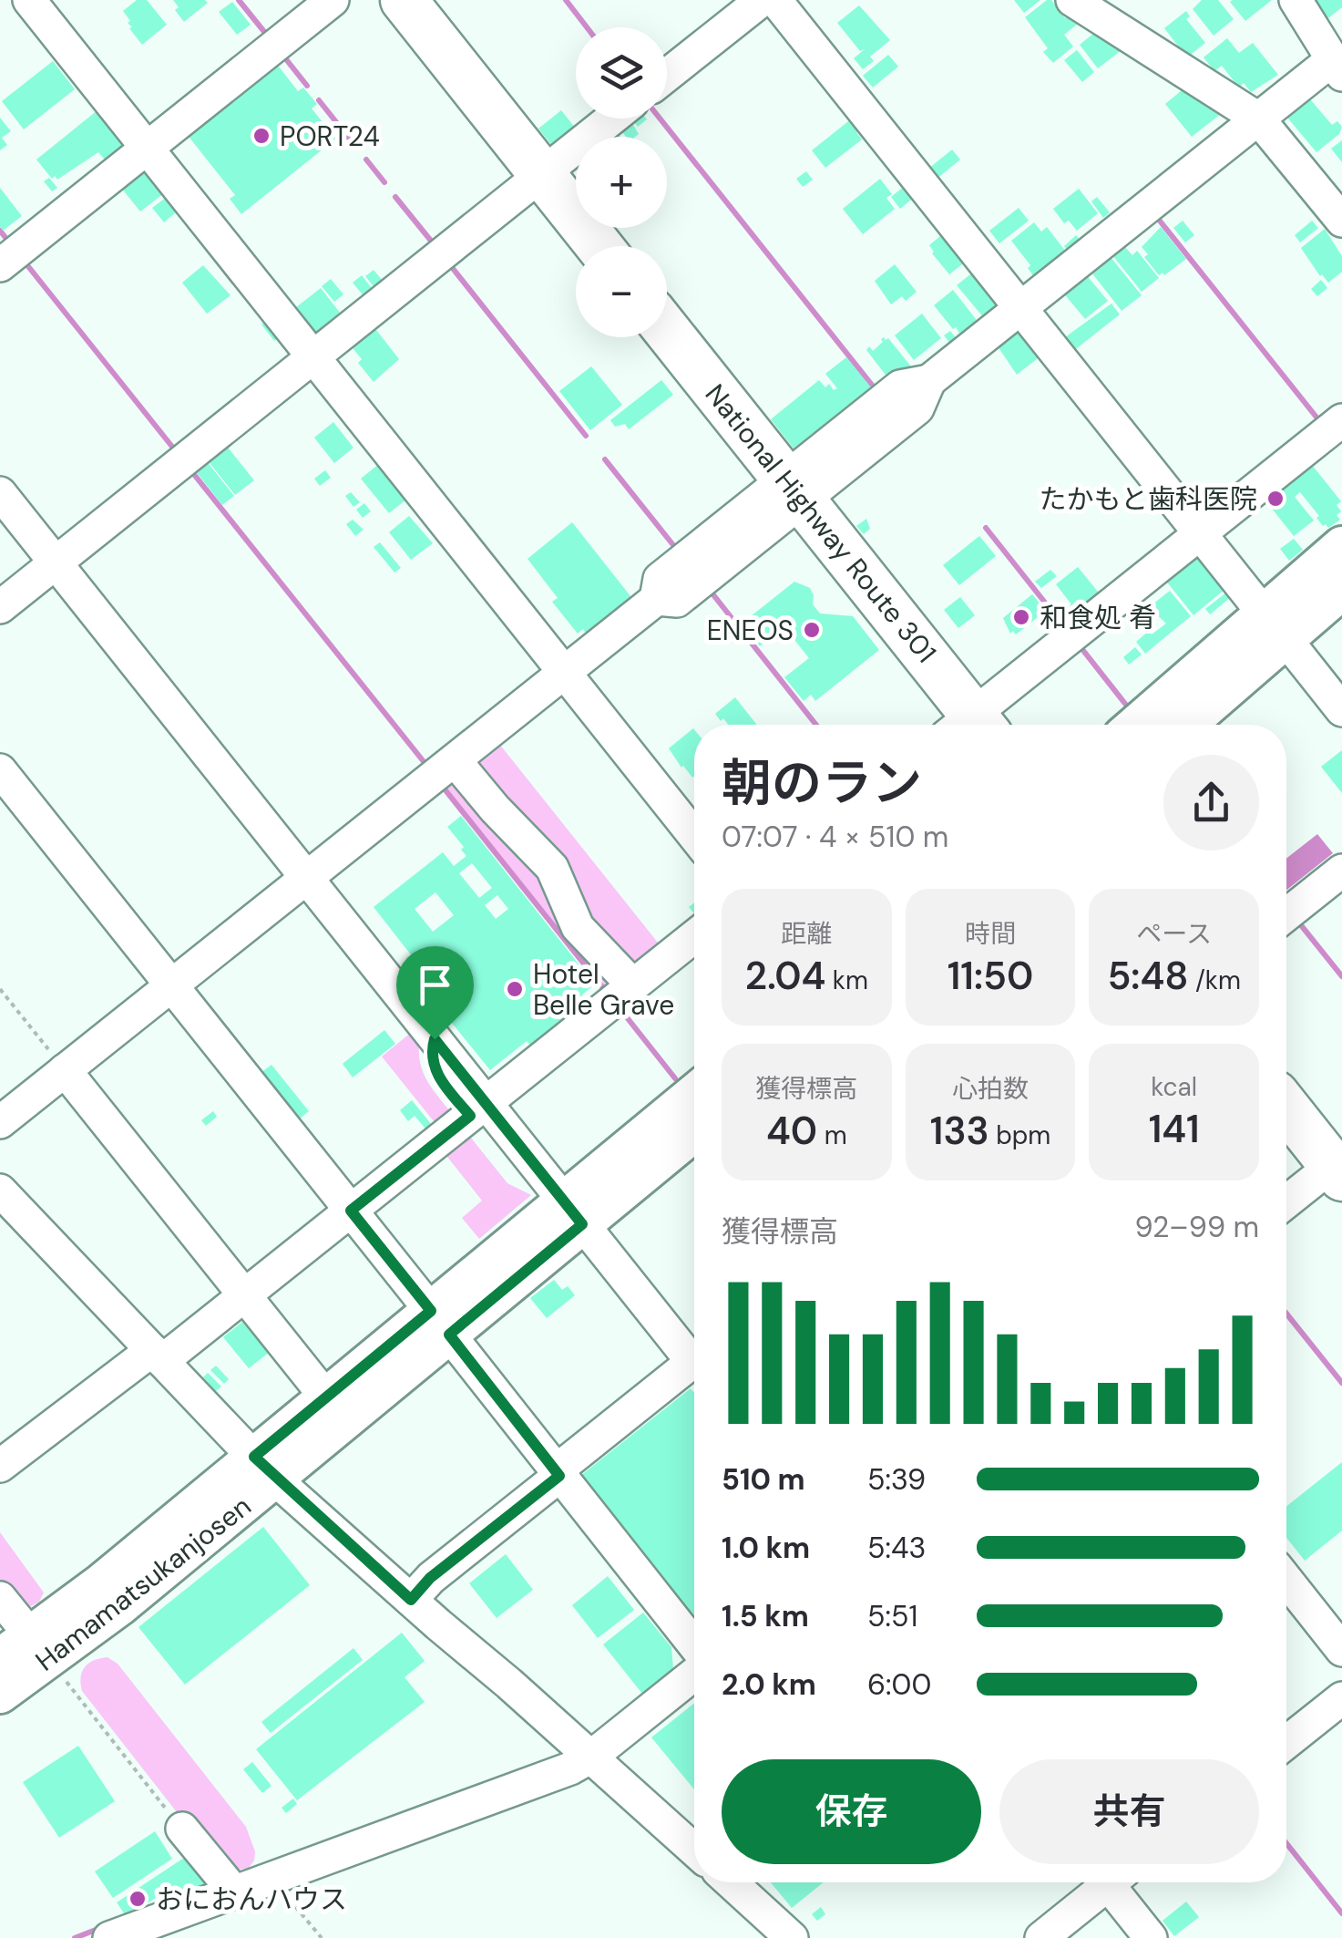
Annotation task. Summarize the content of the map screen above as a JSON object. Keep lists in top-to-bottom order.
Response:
{
  "streets": {
    "highway": ["National Highway Route 301"],
    "main road": ["Hamamatsukanjosen"]
  },
  "places": [
    "PORT24",
    "たかもと歯科医院",
    "和食処 肴",
    "ENEOS",
    "Hotel Belle Grave",
    "おにおんハウス"
  ],
  "page": {
    "map_buttons": ["+", "−"],
    "heading": ["朝のラン", "07:07 · 4 × 510 m"],
    "stats": [
      ["距離", "2.04 km"],
      ["時間", "11:50"],
      ["ペース", "5:48 /km"],
      ["獲得標高", "40 m"],
      ["心拍数", "133 bpm"],
      ["kcal", "141"]
    ],
    "chart": ["獲得標高", "92–99 m"],
    "list": [
      {
        "name": "510 m",
        "note": "5:39"
      },
      {
        "name": "1.0 km",
        "note": "5:43"
      },
      {
        "name": "1.5 km",
        "note": "5:51"
      },
      {
        "name": "2.0 km",
        "note": "6:00"
      }
    ],
    "buttons": ["保存", "共有"]
  }
}
